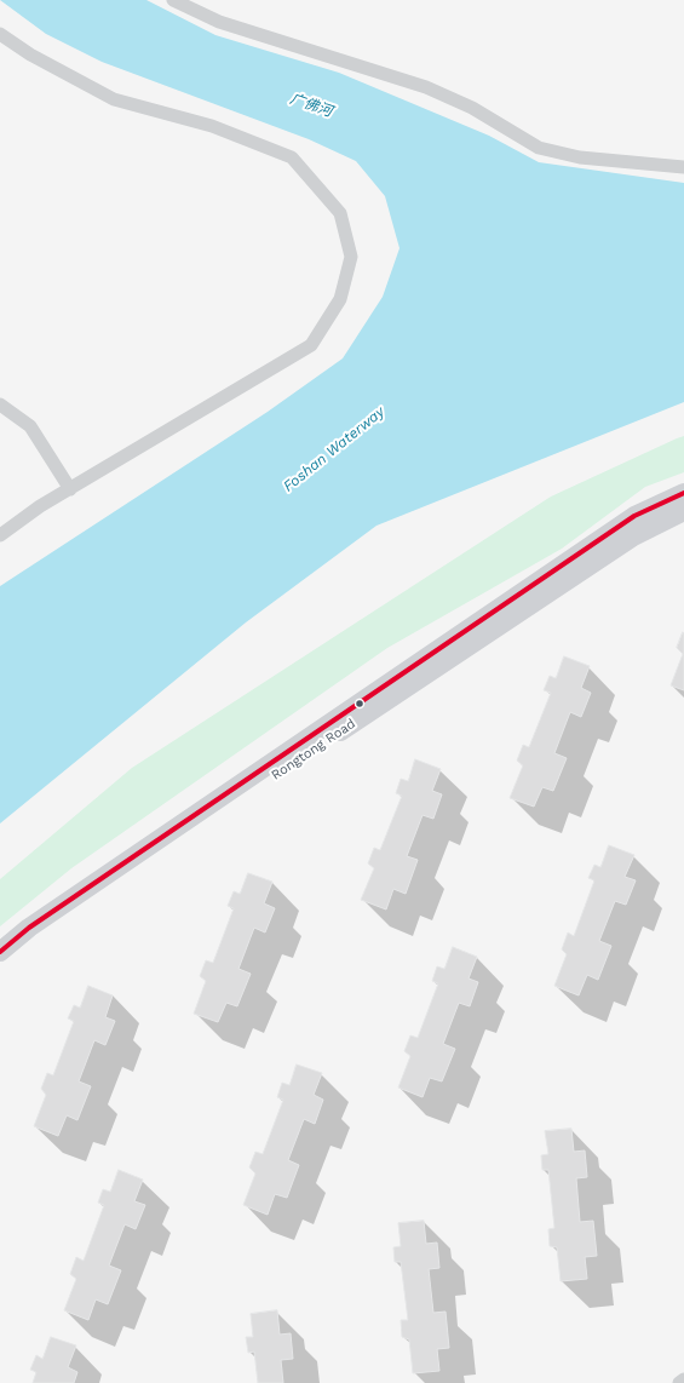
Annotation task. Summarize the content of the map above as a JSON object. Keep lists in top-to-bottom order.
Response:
{
  "streets": {
    "main road": ["Rongtong Road"]
  },
  "water": ["广佛河", "Foshan Waterway"]
}
